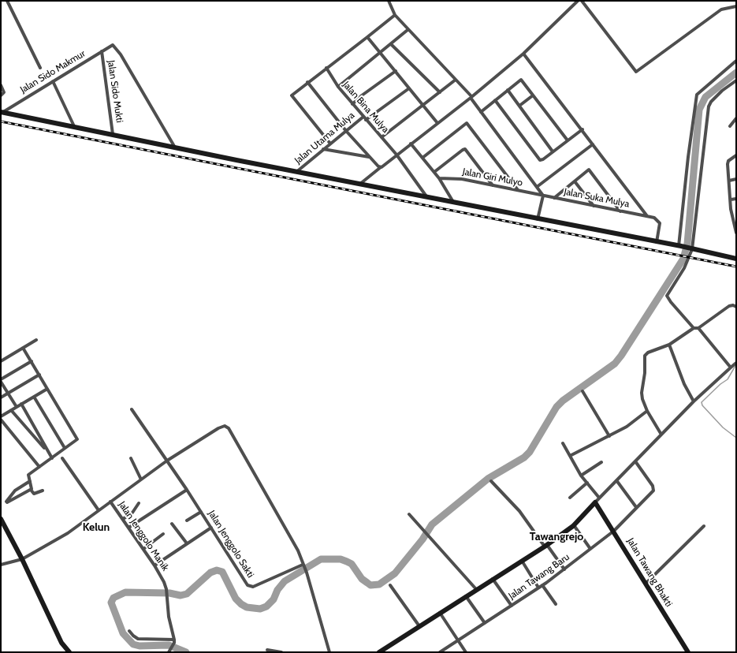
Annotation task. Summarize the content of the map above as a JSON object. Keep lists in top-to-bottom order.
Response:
{
  "streets": {
    "main road": ["Jalan Tawang Bhakti"],
    "street": [
      "Jalan Sido Makmur",
      "Jalan Sido Mukti",
      "Jalan Bina Mulya",
      "Jalan Utama Mulya",
      "Jalan Giri Mulyo",
      "Jalan Suka Mulya",
      "Jalan Jenggolo Manik",
      "Jalan Jenggolo Sakti",
      "Jalan Tawang Baru"
    ]
  },
  "crossings": [
    ["Jalan Sido Makmur", "Jalan Sido Mukti"],
    ["Jalan Bina Mulya", "Jalan Utama Mulya"],
    ["Jalan Giri Mulyo", "Jalan Suka Mulya"],
    ["Jalan Tawang Bhakti", "Jalan Tawang Baru"]
  ],
  "districts": ["Kelun", "Tawangrejo"]
}
